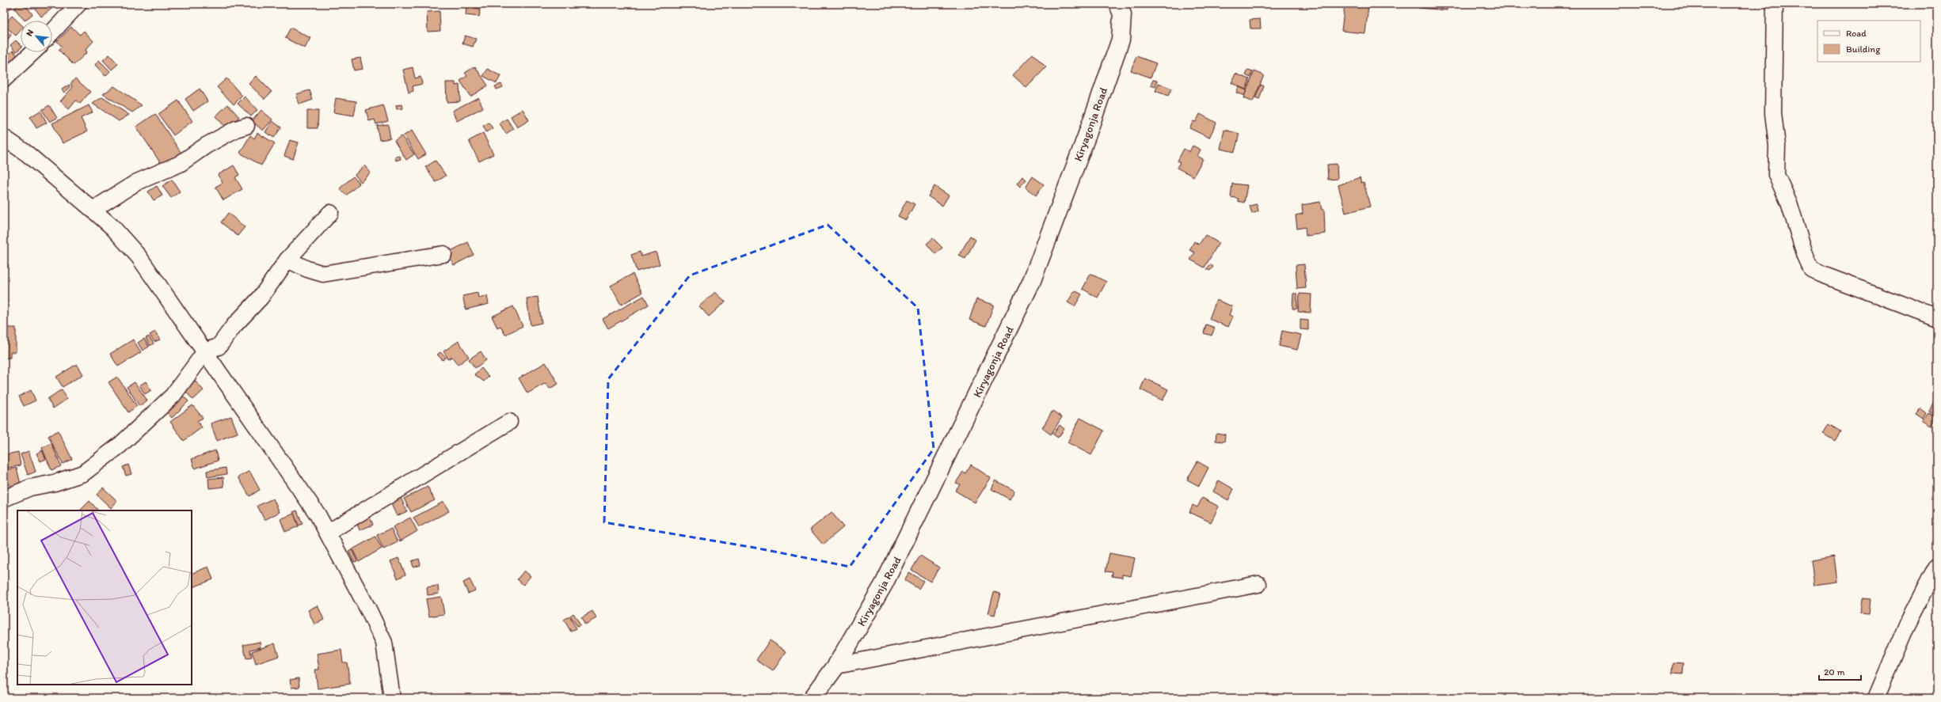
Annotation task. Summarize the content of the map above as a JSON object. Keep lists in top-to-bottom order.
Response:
{
  "streets": {
    "street": ["Kiryagonja Road"]
  },
  "legend": ["Road", "Building"],
  "scale_bar": "20 m",
  "north": "top left"
}
